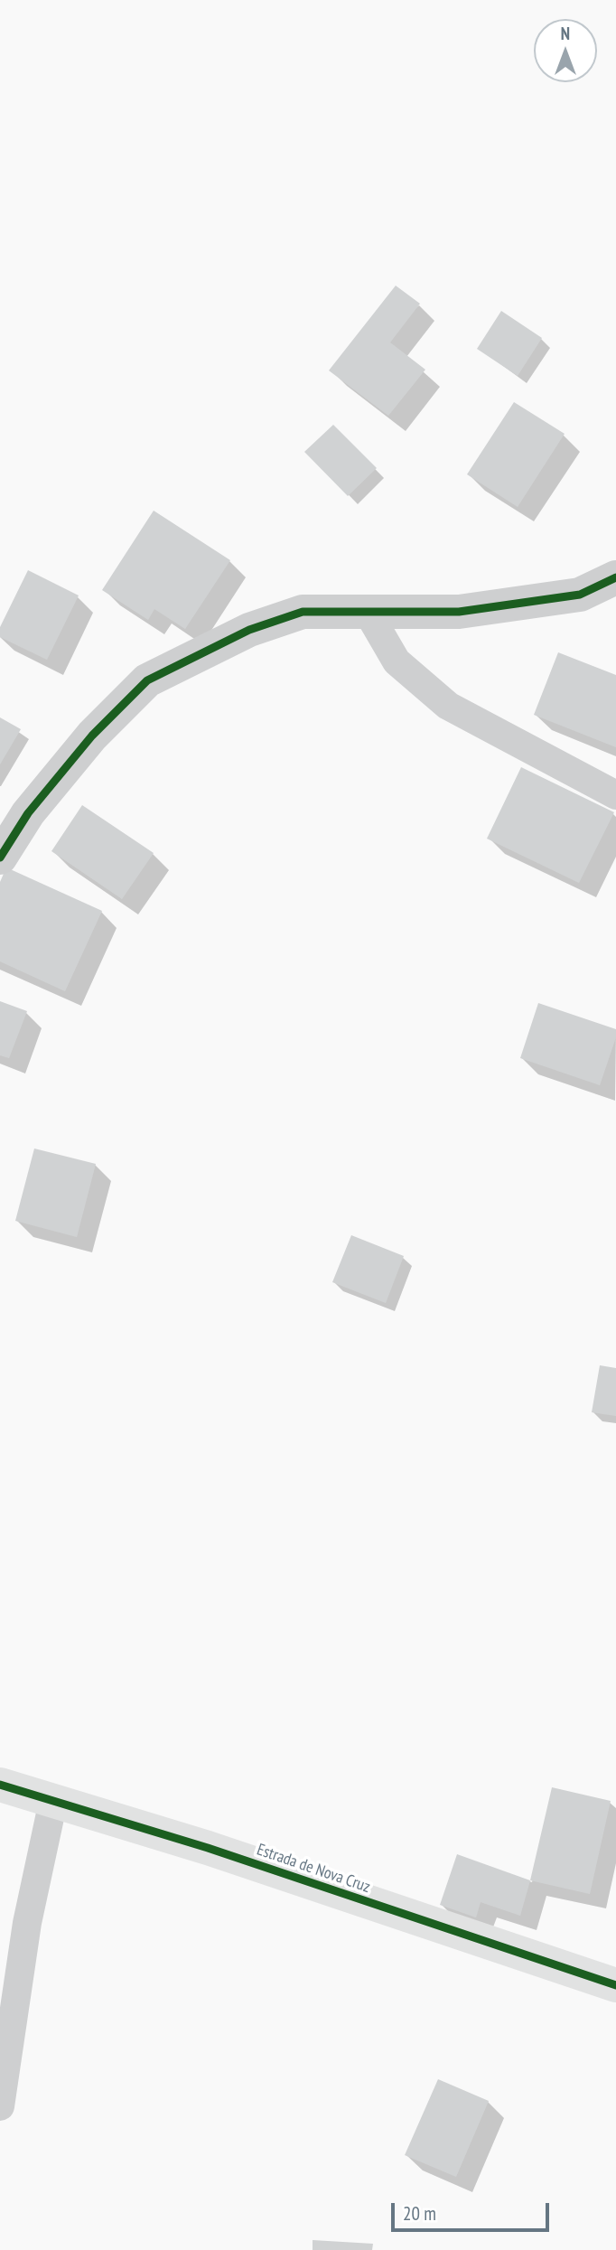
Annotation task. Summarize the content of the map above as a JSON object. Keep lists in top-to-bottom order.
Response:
{
  "streets": {
    "main road": ["Estrada de Nova Cruz"]
  },
  "scale_bar": "20 m",
  "north": "top"
}
